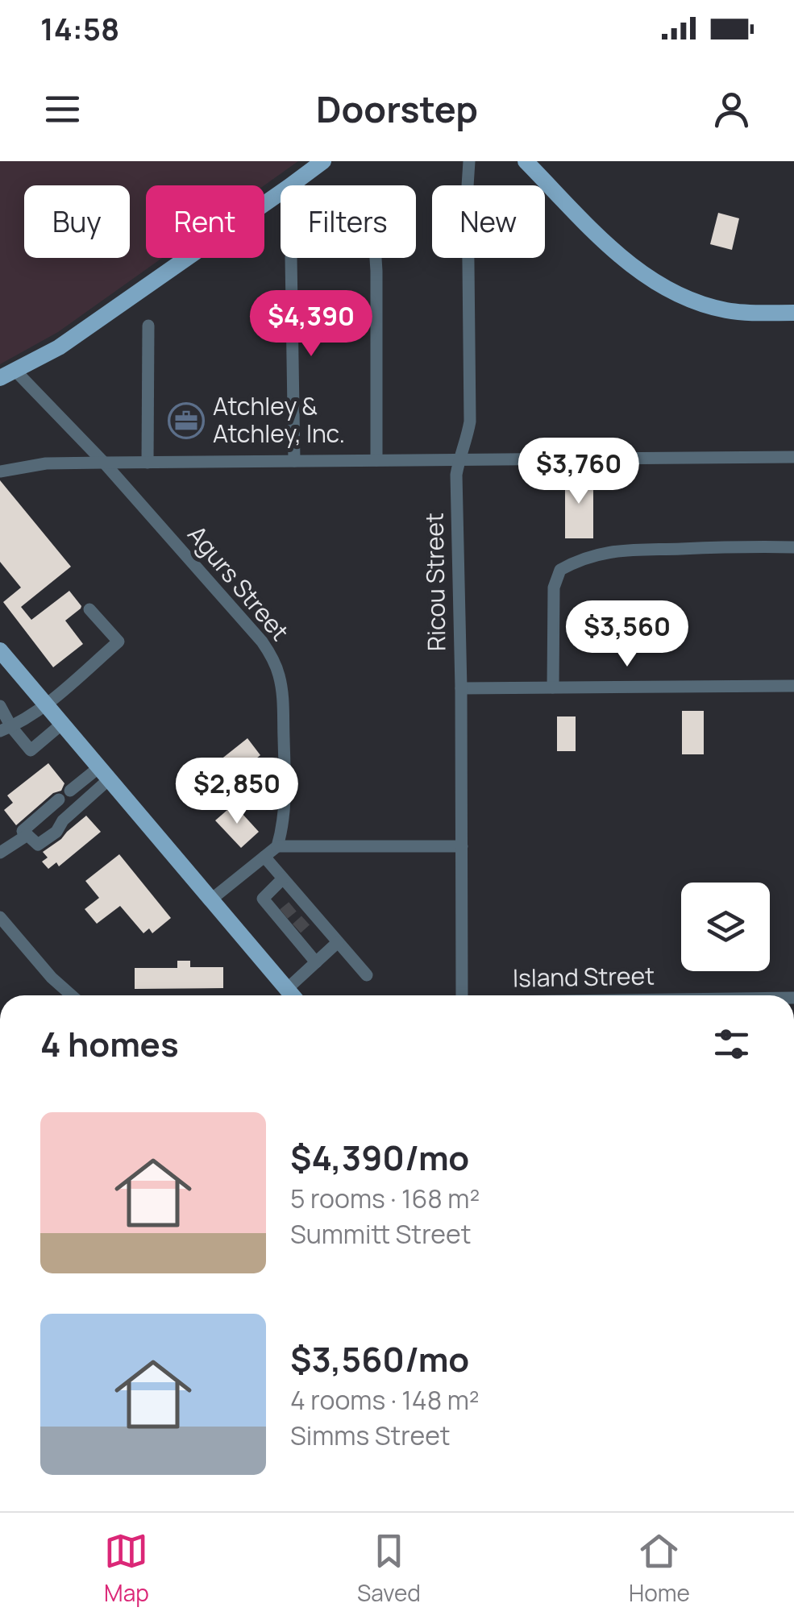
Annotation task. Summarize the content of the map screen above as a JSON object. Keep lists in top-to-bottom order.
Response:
{
  "streets": {
    "street": ["Ricou Street", "Agurs Street"]
  },
  "places": {
    "office": ["Atchley & Atchley, Inc."]
  },
  "page": {
    "status": "14:58",
    "header": "Doorstep",
    "chip": [
      "Buy",
      "Rent",
      "Filters",
      "New"
    ],
    "price": [
      "$4,390",
      "$3,760",
      "$3,560",
      "$2,850"
    ],
    "heading": "4 homes",
    "list": [
      {
        "name": "$4,390/mo",
        "note": "5 rooms · 168 m² · Summitt Street"
      },
      {
        "name": "$3,560/mo",
        "note": "4 rooms · 148 m² · Simms Street"
      }
    ],
    "tabs": ["Map", "Saved", "Home"]
  }
}
